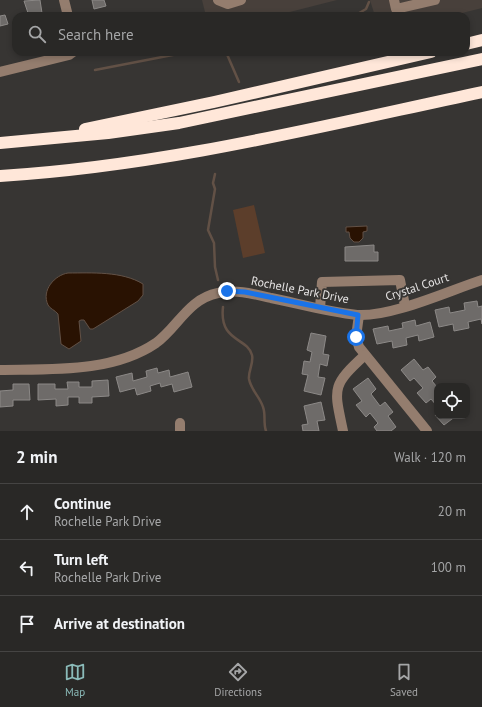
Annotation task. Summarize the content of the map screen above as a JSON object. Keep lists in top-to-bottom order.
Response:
{
  "streets": {
    "street": ["Crystal Court", "Rochelle Park Drive"]
  },
  "crossings": [
    ["Crystal Court", "Rochelle Park Drive"]
  ],
  "page": {
    "search": "Search here",
    "heading": ["2 min", "Walk · 120 m"],
    "list": [
      ["Continue", "Rochelle Park Drive", "20 m"],
      ["Turn left", "Rochelle Park Drive", "100 m"],
      "Arrive at destination"
    ],
    "nav": ["Map", "Directions", "Saved"]
  }
}
